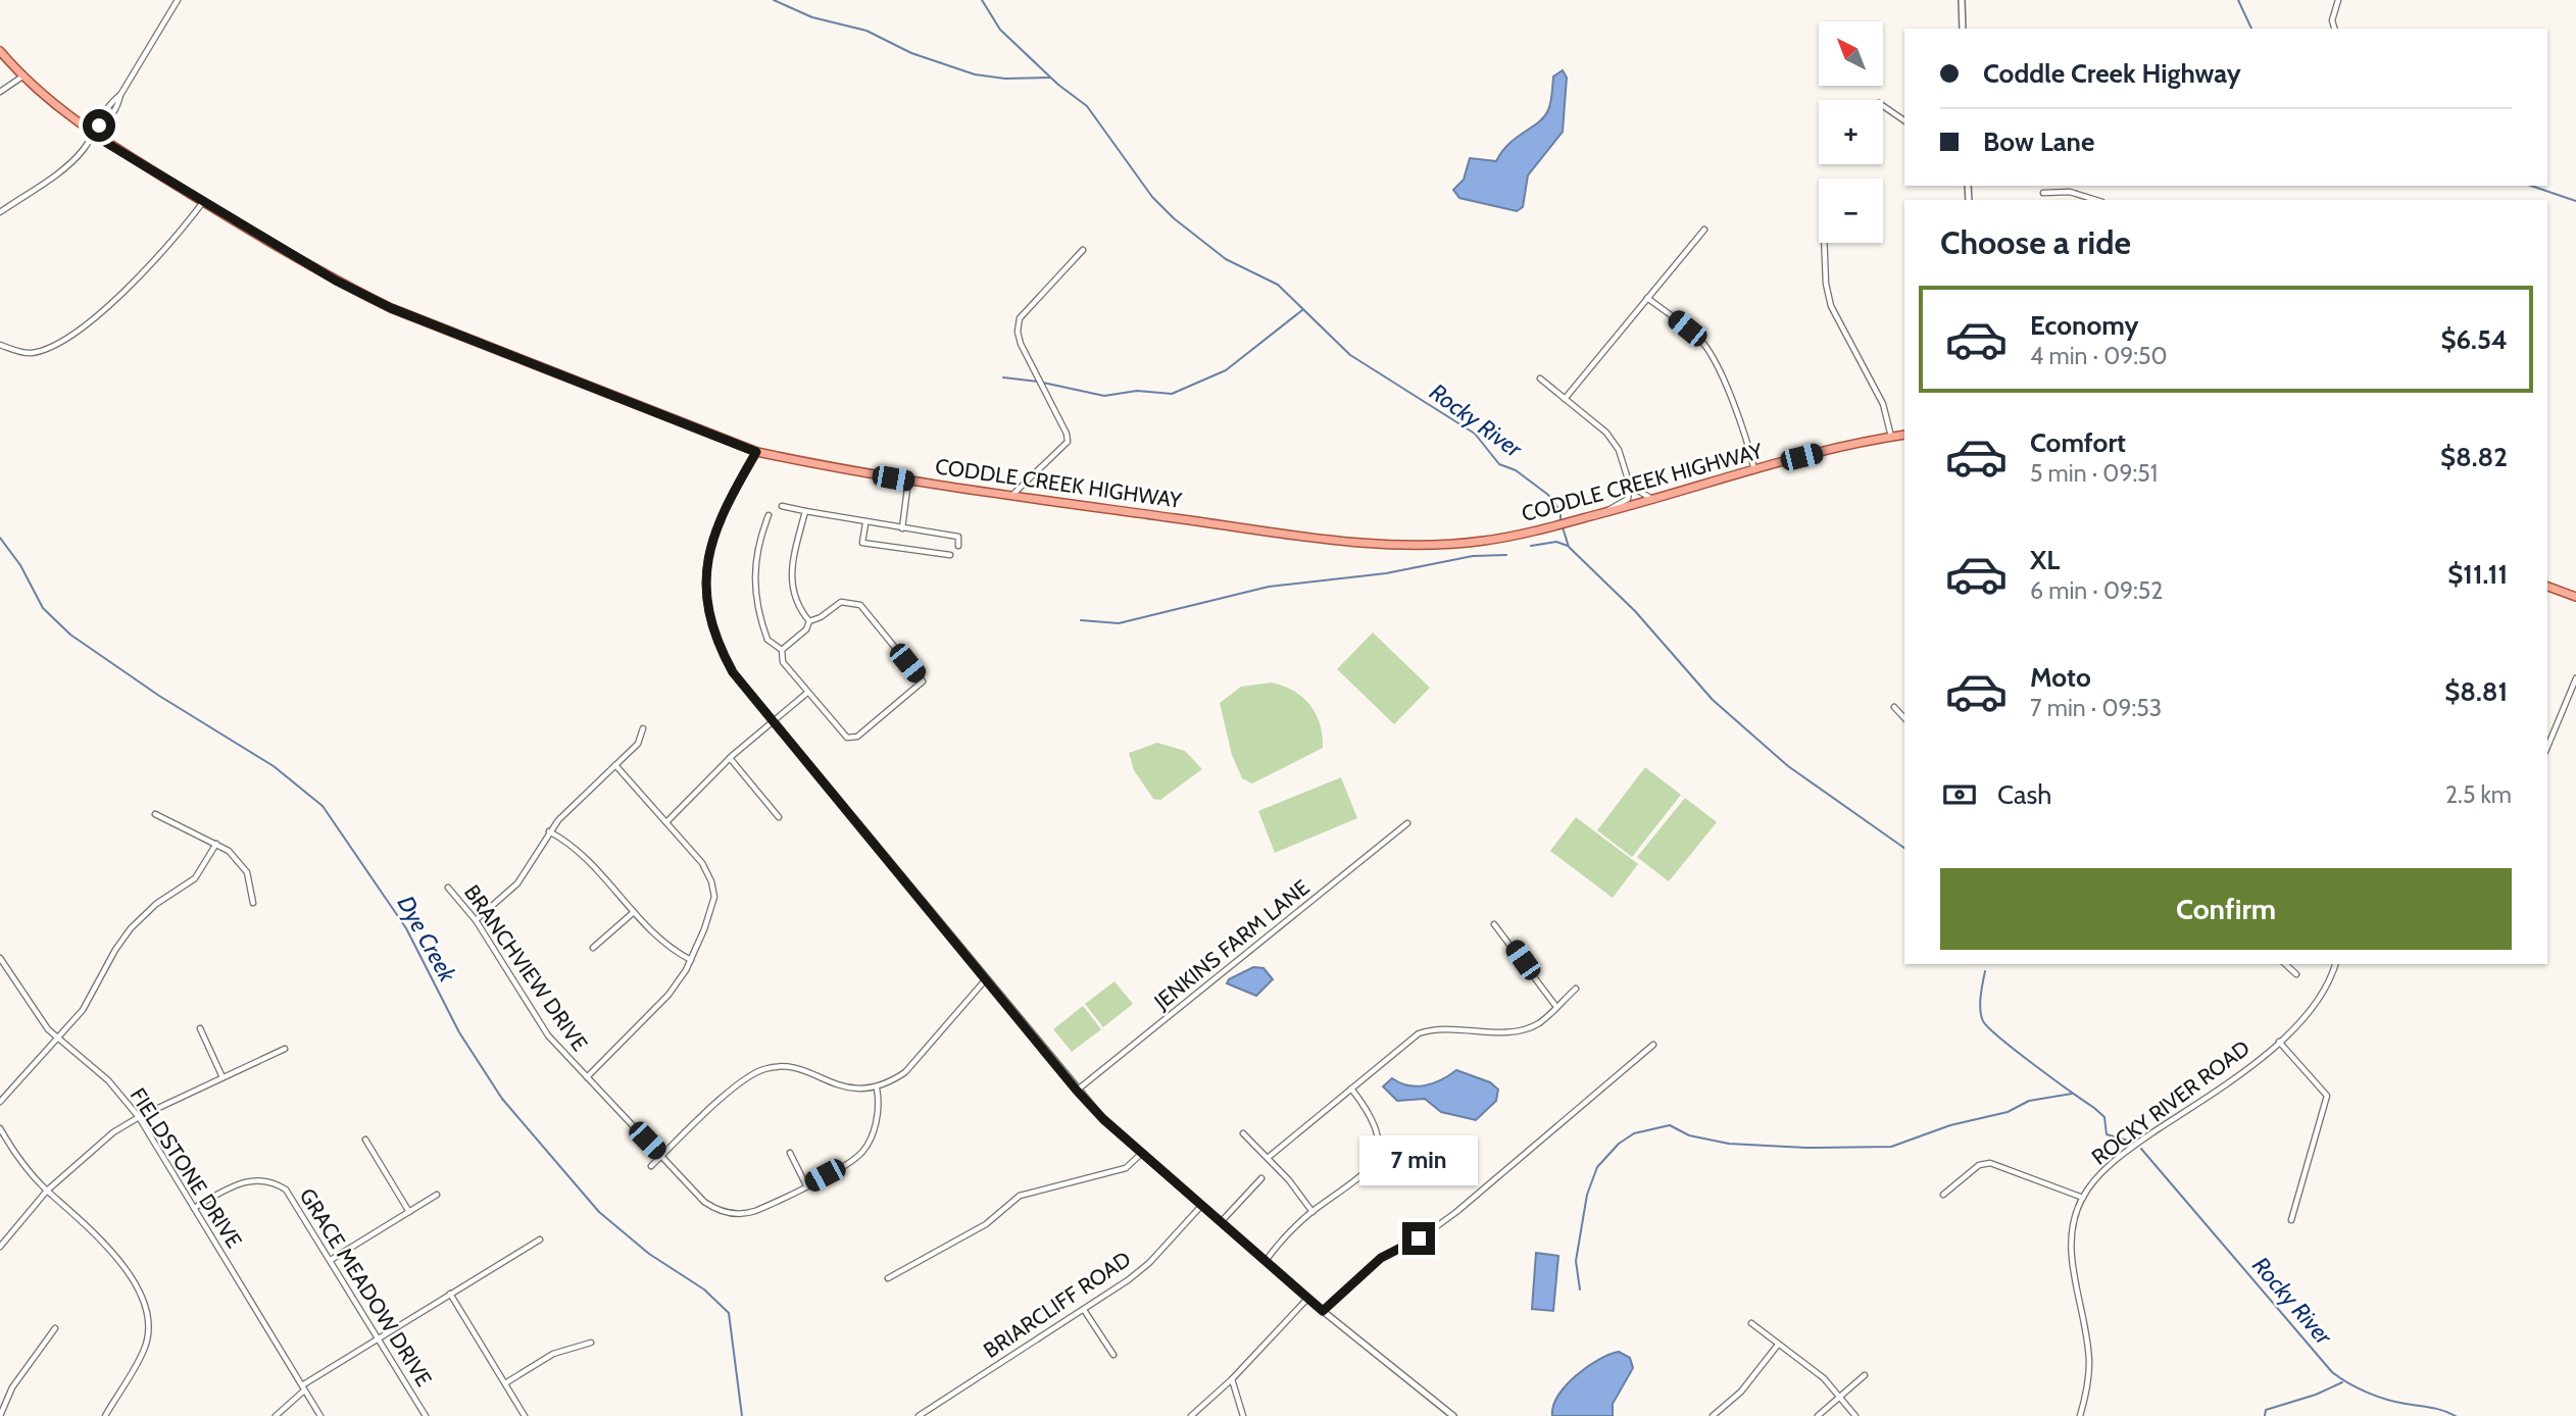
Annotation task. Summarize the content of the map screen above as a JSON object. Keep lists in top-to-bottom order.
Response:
{
  "streets": {
    "main road": ["CODDLE CREEK HIGHWAY"],
    "street": [
      "JENKINS FARM LANE",
      "BRANCHVIEW DRIVE",
      "ROCKY RIVER ROAD",
      "FIELDSTONE DRIVE",
      "GRACE MEADOW DRIVE",
      "BRIARCLIFF ROAD"
    ]
  },
  "crossings": [
    ["FIELDSTONE DRIVE", "GRACE MEADOW DRIVE"]
  ],
  "water": ["Rocky River", "Dye Creek"],
  "north": "top left",
  "page": {
    "map_buttons": ["+", "−"],
    "banner": ["Coddle Creek Highway", "Bow Lane"],
    "heading": "Choose a ride",
    "list": [
      {
        "name": "Economy",
        "note": "4 min · 09:50",
        "value": "$6.54"
      },
      {
        "name": "Comfort",
        "note": "5 min · 09:51",
        "value": "$8.82"
      },
      {
        "name": "XL",
        "note": "6 min · 09:52",
        "value": "$11.11"
      },
      {
        "name": "Moto",
        "note": "7 min · 09:53",
        "value": "$8.81"
      }
    ],
    "pay": ["Cash", "2.5 km"],
    "buttons": "Confirm",
    "bubble": "7 min"
  }
}
